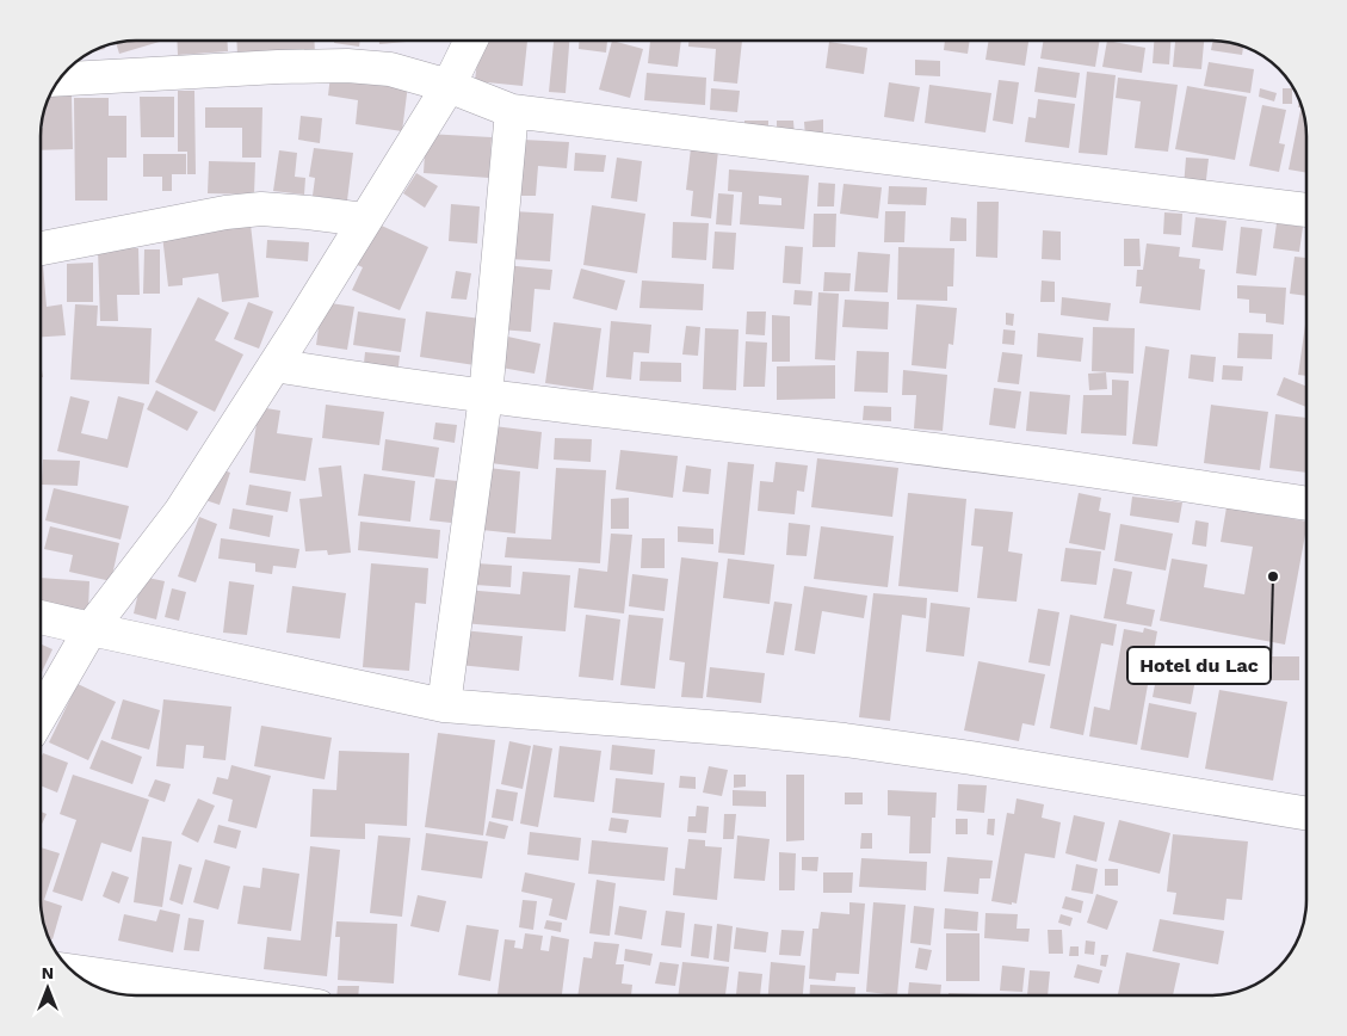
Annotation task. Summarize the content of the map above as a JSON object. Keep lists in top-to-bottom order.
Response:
{
  "places": ["Hotel du Lac"],
  "north": "top"
}
